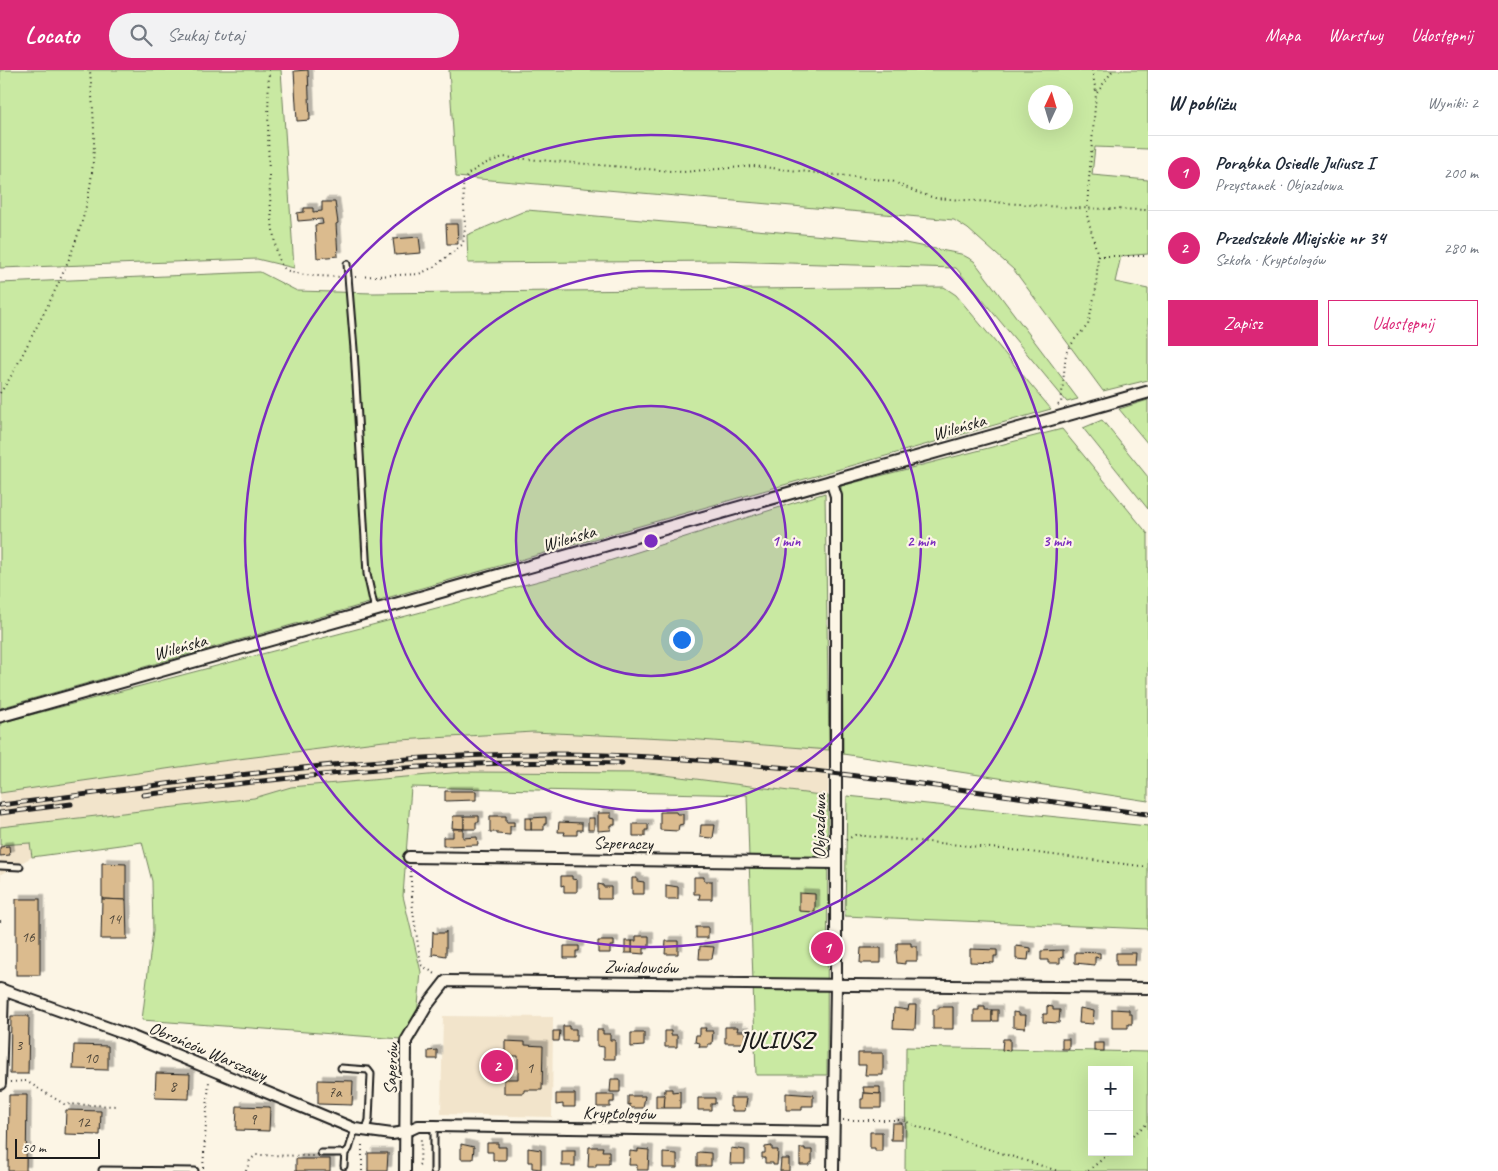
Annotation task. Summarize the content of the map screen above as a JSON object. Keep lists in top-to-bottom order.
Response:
{
  "streets": {
    "street": [
      "Wileńska",
      "Objazdowa",
      "Szperaczy",
      "Zwiadowców",
      "Obrońców Warszawy",
      "Saperów",
      "Kryptologów"
    ]
  },
  "crossings": [
    ["Wileńska", "Objazdowa"],
    ["Objazdowa", "Szperaczy"],
    ["Objazdowa", "Zwiadowców"],
    ["Objazdowa", "Kryptologów"],
    ["Zwiadowców", "Saperów"],
    ["Obrońców Warszawy", "Saperów"],
    ["Obrońców Warszawy", "Kryptologów"],
    ["Saperów", "Kryptologów"]
  ],
  "districts": ["JULIUSZ"],
  "house_numbers": [
    "14",
    "16",
    "3",
    "10",
    "1",
    "8",
    "7a",
    "9",
    "12"
  ],
  "scale_bar": "50 m",
  "north": "top",
  "page": {
    "header": "Locato",
    "search": "Szukaj tutaj",
    "nav": ["Mapa", "Warstwy", "Udostępnij"],
    "heading": ["W pobliżu", "Wyniki: 2"],
    "list": [
      {
        "mark": "1",
        "name": "Porąbka Osiedle Juliusz I",
        "note": "Przystanek · Objazdowa",
        "value": "200 m"
      },
      {
        "mark": "2",
        "name": "Przedszkole Miejskie nr 34",
        "note": "Szkoła · Kryptologów",
        "value": "280 m"
      }
    ],
    "buttons": ["Zapisz", "Udostępnij"],
    "pins": ["1", "2"],
    "map_buttons": ["+", "−"],
    "scale": "50 m"
  },
  "rings": ["1 min", "2 min", "3 min"]
}
